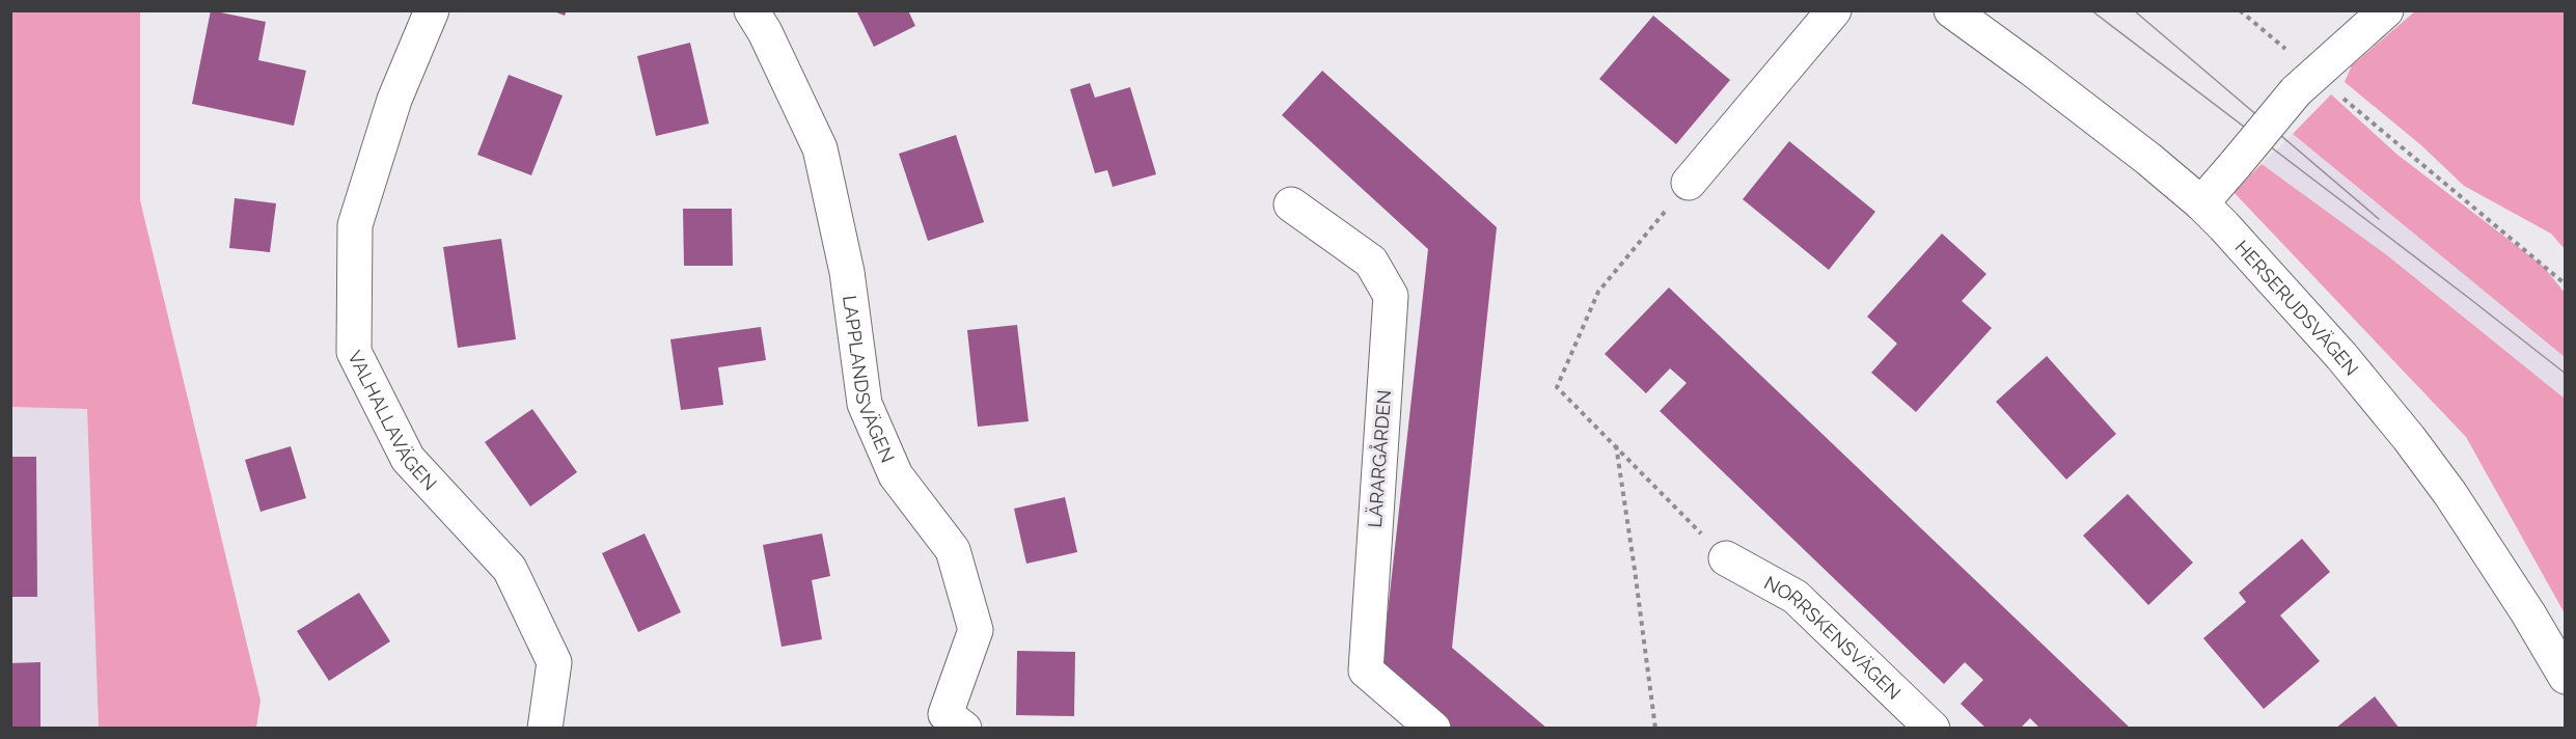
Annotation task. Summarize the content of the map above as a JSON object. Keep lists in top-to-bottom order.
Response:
{
  "streets": {
    "street": [
      "HERSERUDSVÄGEN",
      "LAPPLANDSVÄGEN",
      "VALHALLAVÄGEN",
      "LÄRARGÅRDEN",
      "NORRSKENSVÄGEN"
    ]
  }
}
